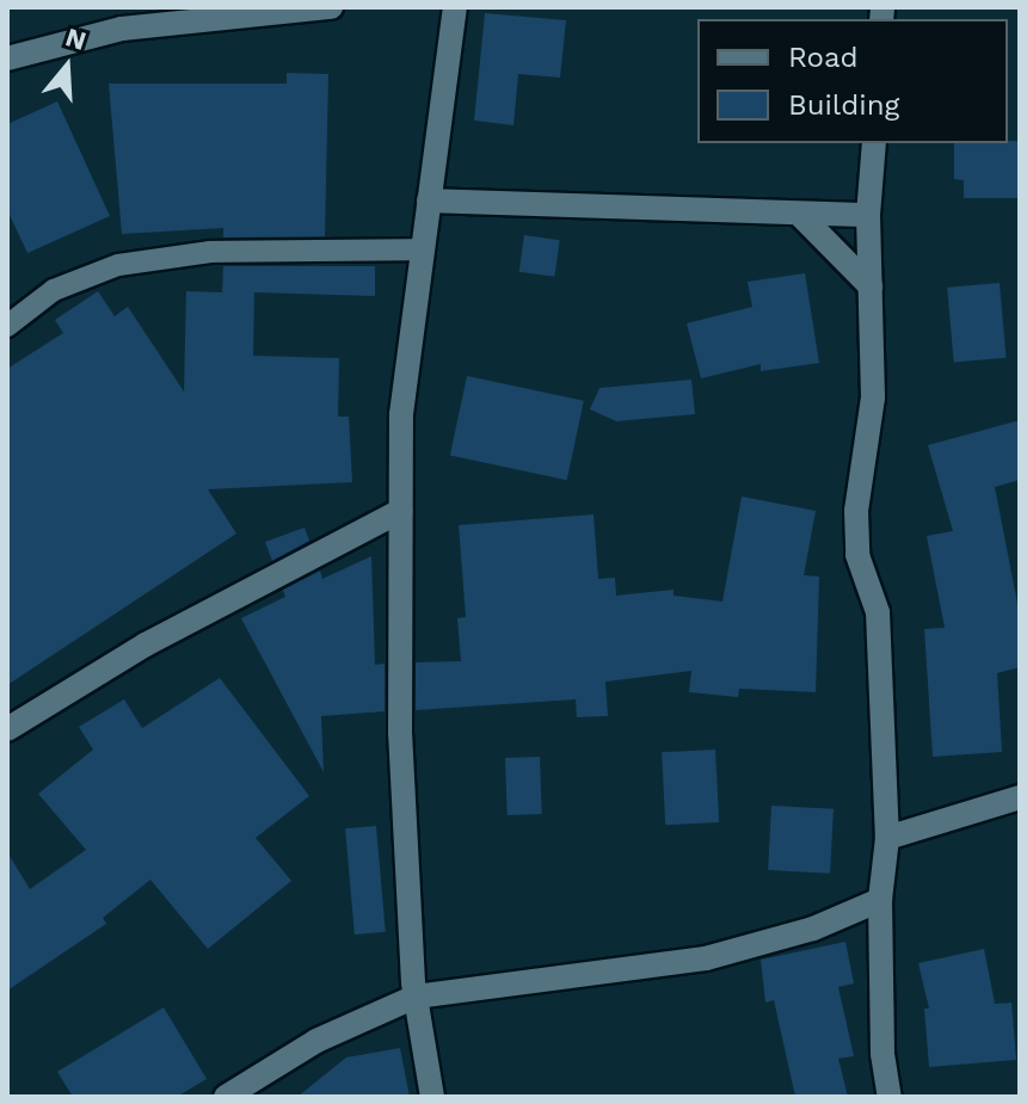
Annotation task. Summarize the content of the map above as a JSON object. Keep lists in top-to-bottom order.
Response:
{
  "legend": ["Road", "Building"],
  "north": "top"
}
